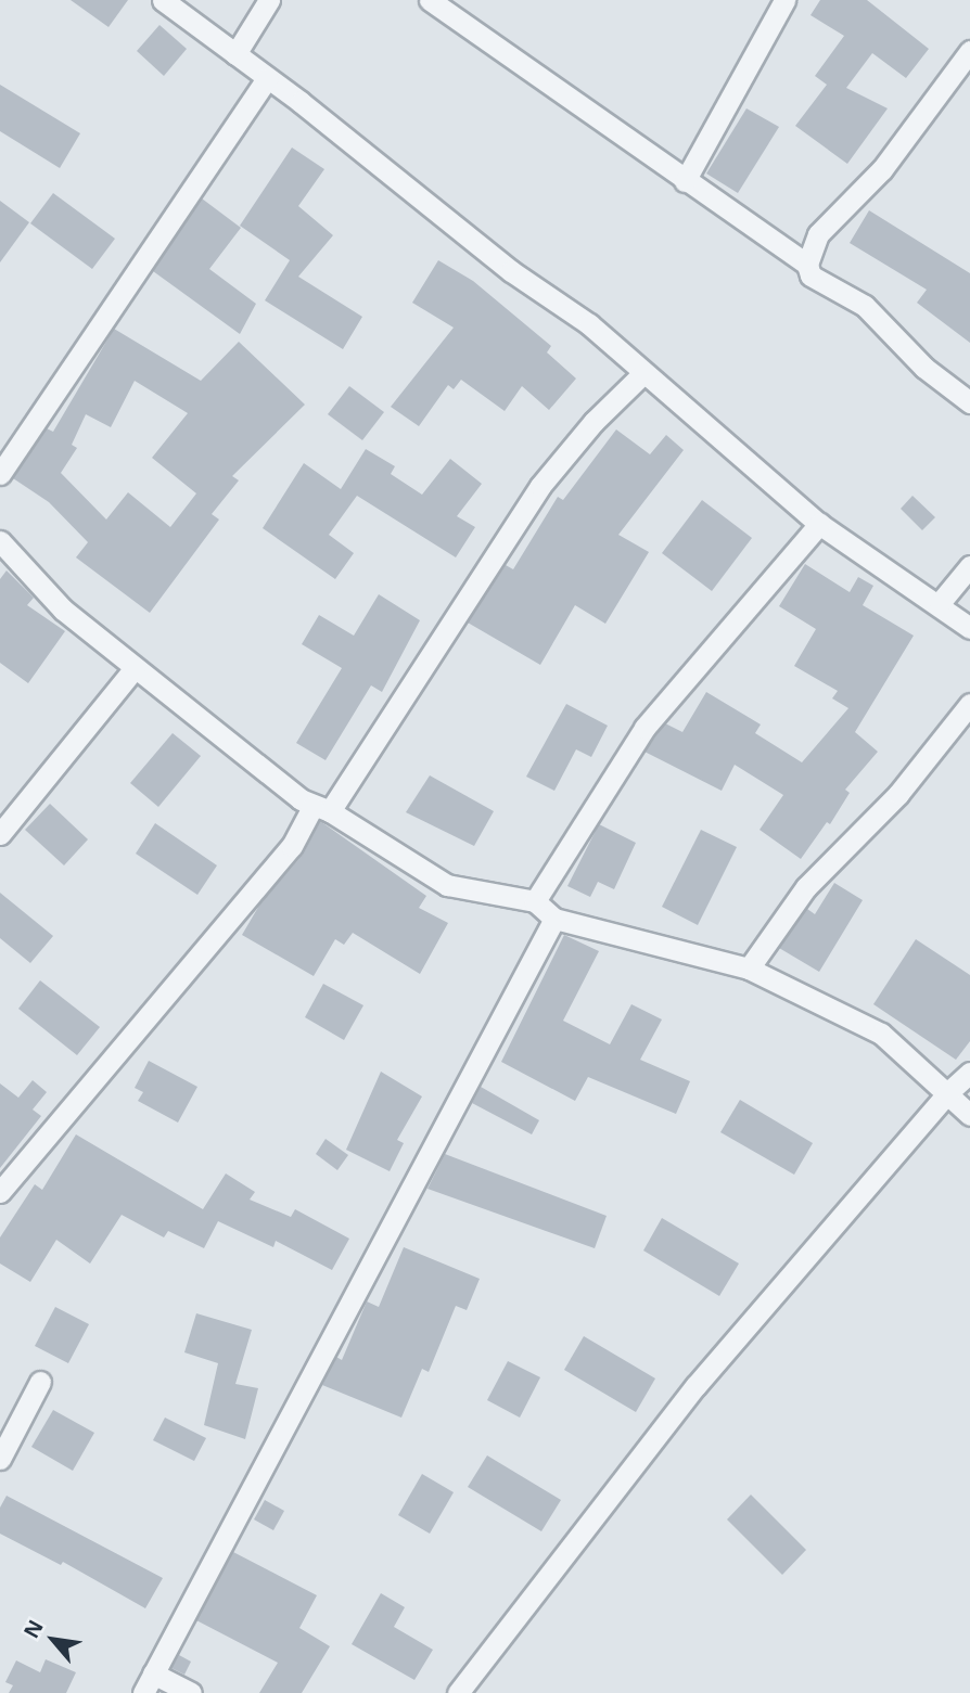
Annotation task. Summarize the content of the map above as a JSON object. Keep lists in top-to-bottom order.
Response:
{
  "north": "top left"
}
